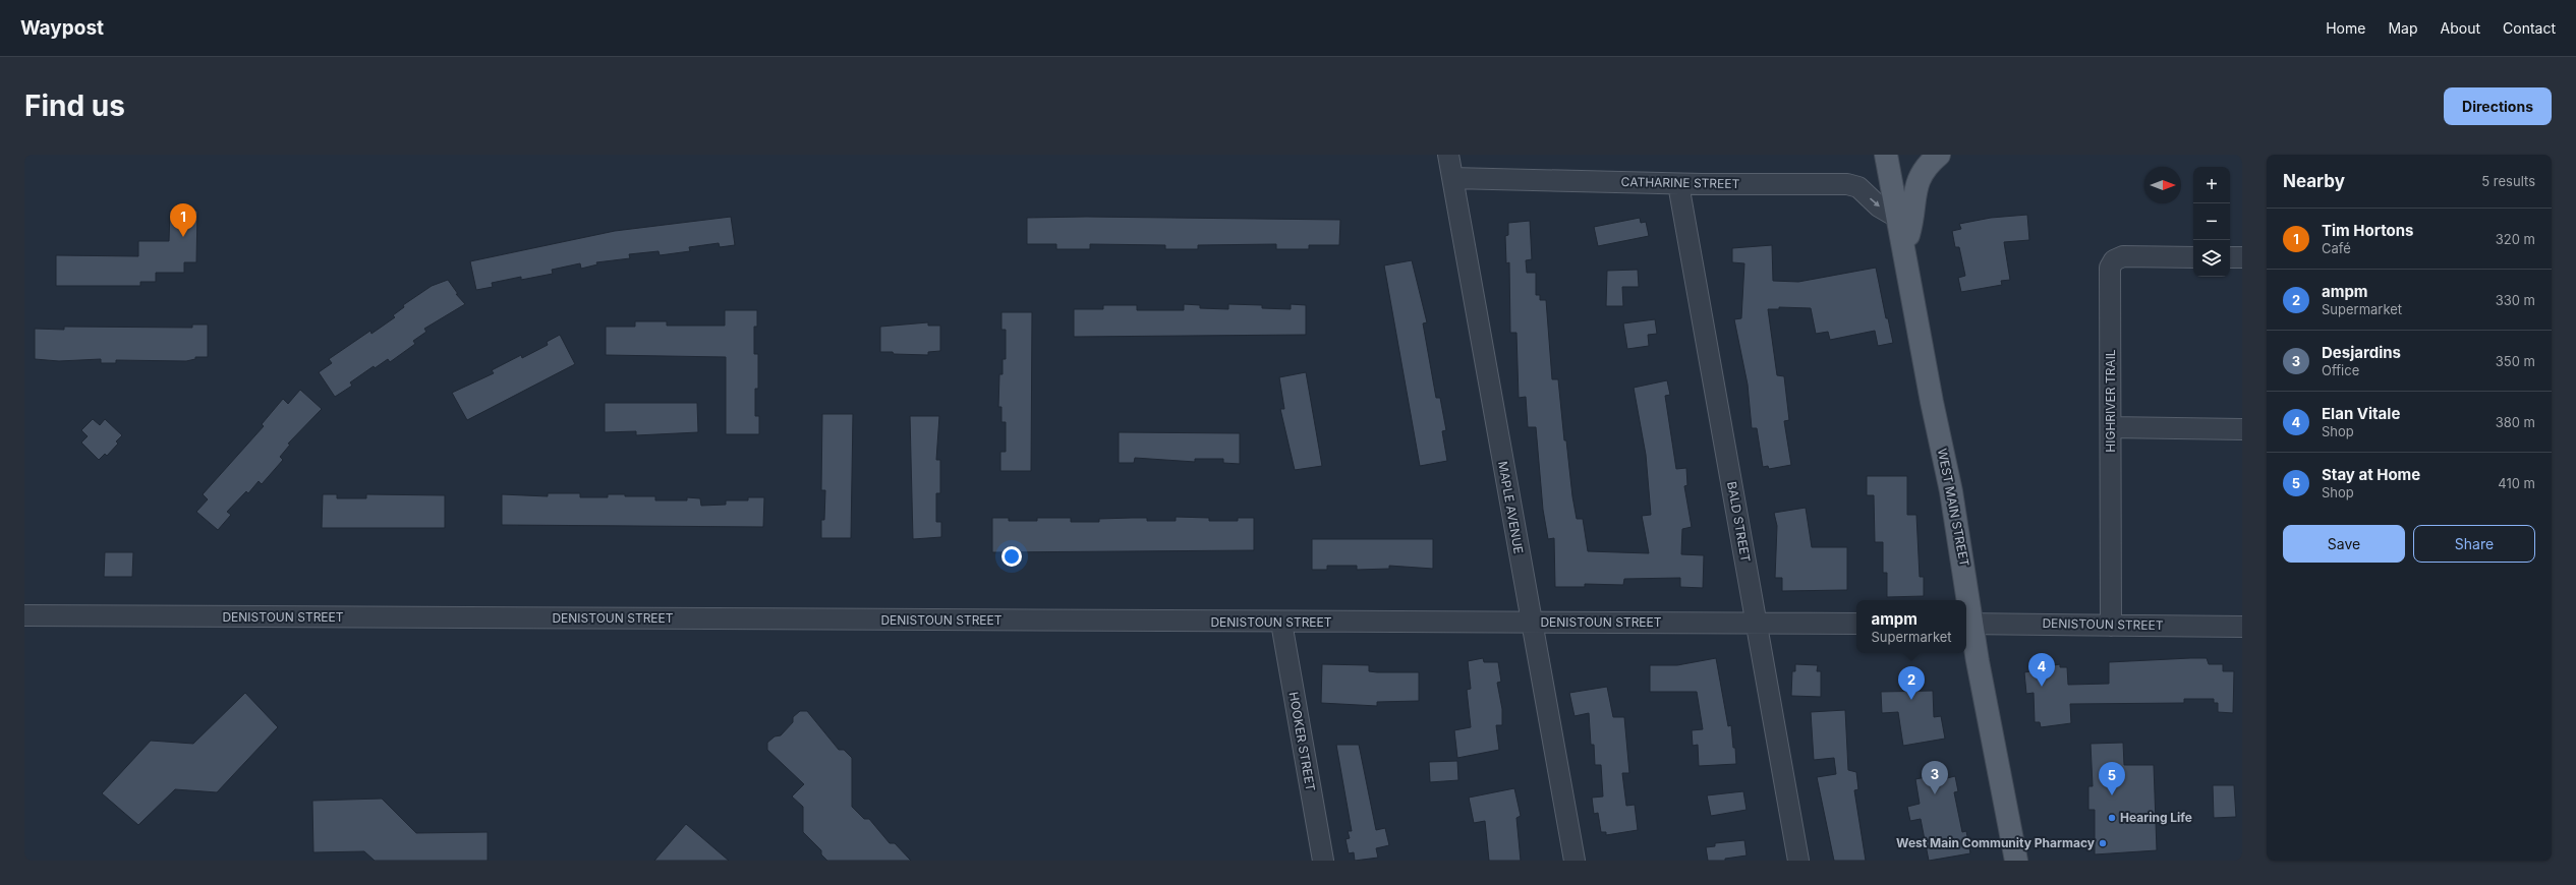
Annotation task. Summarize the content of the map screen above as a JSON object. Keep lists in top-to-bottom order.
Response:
{
  "streets": {
    "main road": ["WEST MAIN STREET"],
    "street": [
      "CATHARINE STREET",
      "HIGHRIVER TRAIL",
      "MAPLE AVENUE",
      "BALD STREET",
      "DENISTOUN STREET",
      "HOOKER STREET"
    ]
  },
  "crossings": [
    ["CATHARINE STREET", "MAPLE AVENUE"],
    ["CATHARINE STREET", "WEST MAIN STREET"],
    ["CATHARINE STREET", "BALD STREET"],
    ["HIGHRIVER TRAIL", "DENISTOUN STREET"],
    ["MAPLE AVENUE", "DENISTOUN STREET"],
    ["WEST MAIN STREET", "DENISTOUN STREET"],
    ["BALD STREET", "DENISTOUN STREET"],
    ["DENISTOUN STREET", "HOOKER STREET"]
  ],
  "one_way": ["CATHARINE STREET"],
  "places": ["Hearing Life", "West Main Community Pharmacy"],
  "north": "right",
  "page": {
    "header": "Waypost",
    "nav": [
      "Home",
      "Map",
      "About",
      "Contact"
    ],
    "buttons": [
      "Directions",
      ["Save", "Share"]
    ],
    "title": "Find us",
    "heading": ["Nearby", "5 results"],
    "map_buttons": ["+", "−"],
    "pins": [
      "1",
      "4",
      "2",
      "3",
      "5"
    ],
    "list": [
      {
        "mark": "1",
        "name": "Tim Hortons",
        "note": "Café",
        "value": "320 m"
      },
      {
        "mark": "2",
        "name": "ampm",
        "note": "Supermarket",
        "value": "330 m"
      },
      {
        "mark": "3",
        "name": "Desjardins",
        "note": "Office",
        "value": "350 m"
      },
      {
        "mark": "4",
        "name": "Elan Vitale",
        "note": "Shop",
        "value": "380 m"
      },
      {
        "mark": "5",
        "name": "Stay at Home",
        "note": "Shop",
        "value": "410 m"
      }
    ],
    "popup": ["ampm", "Supermarket"]
  }
}
